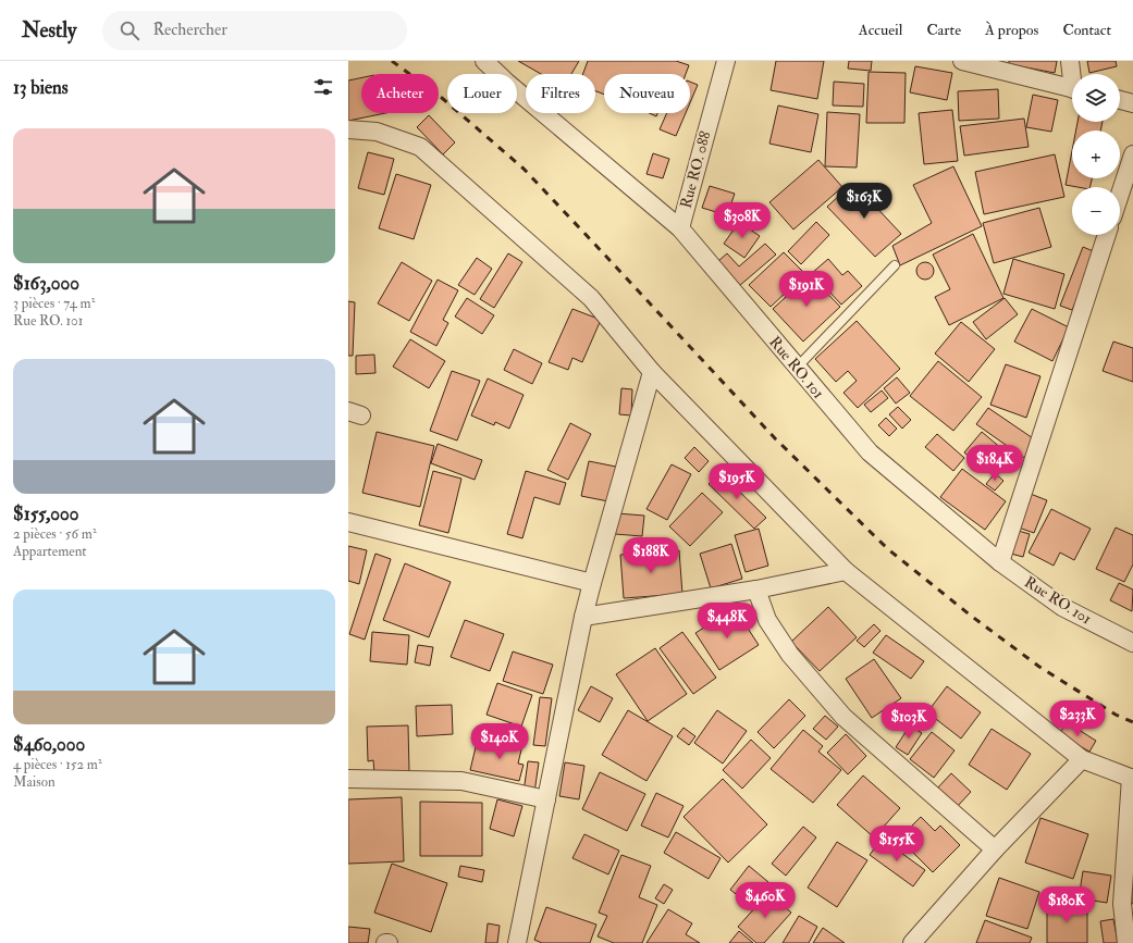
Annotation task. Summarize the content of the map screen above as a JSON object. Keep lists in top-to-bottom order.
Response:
{
  "streets": {
    "street": ["Rue RO. 088", "Rue RO. 101"]
  },
  "crossings": [
    ["Rue RO. 088", "Rue RO. 101"]
  ],
  "page": {
    "header": "Nestly",
    "search": "Rechercher",
    "nav": [
      "Accueil",
      "Carte",
      "À propos",
      "Contact"
    ],
    "heading": "13 biens",
    "map_buttons": ["+", "−"],
    "chip": [
      "Acheter",
      "Louer",
      "Filtres",
      "Nouveau"
    ],
    "list": [
      {
        "name": "$163,000",
        "note": "3 pièces · 74 m² · Rue RO. 101"
      },
      {
        "name": "$155,000",
        "note": "2 pièces · 56 m² · Appartement"
      },
      {
        "name": "$460,000",
        "note": "4 pièces · 152 m² · Maison"
      }
    ],
    "price": [
      "$163K",
      "$308K",
      "$191K",
      "$184K",
      "$195K",
      "$188K",
      "$448K",
      "$233K",
      "$103K",
      "$140K",
      "$155K",
      "$460K",
      "$180K"
    ]
  }
}
